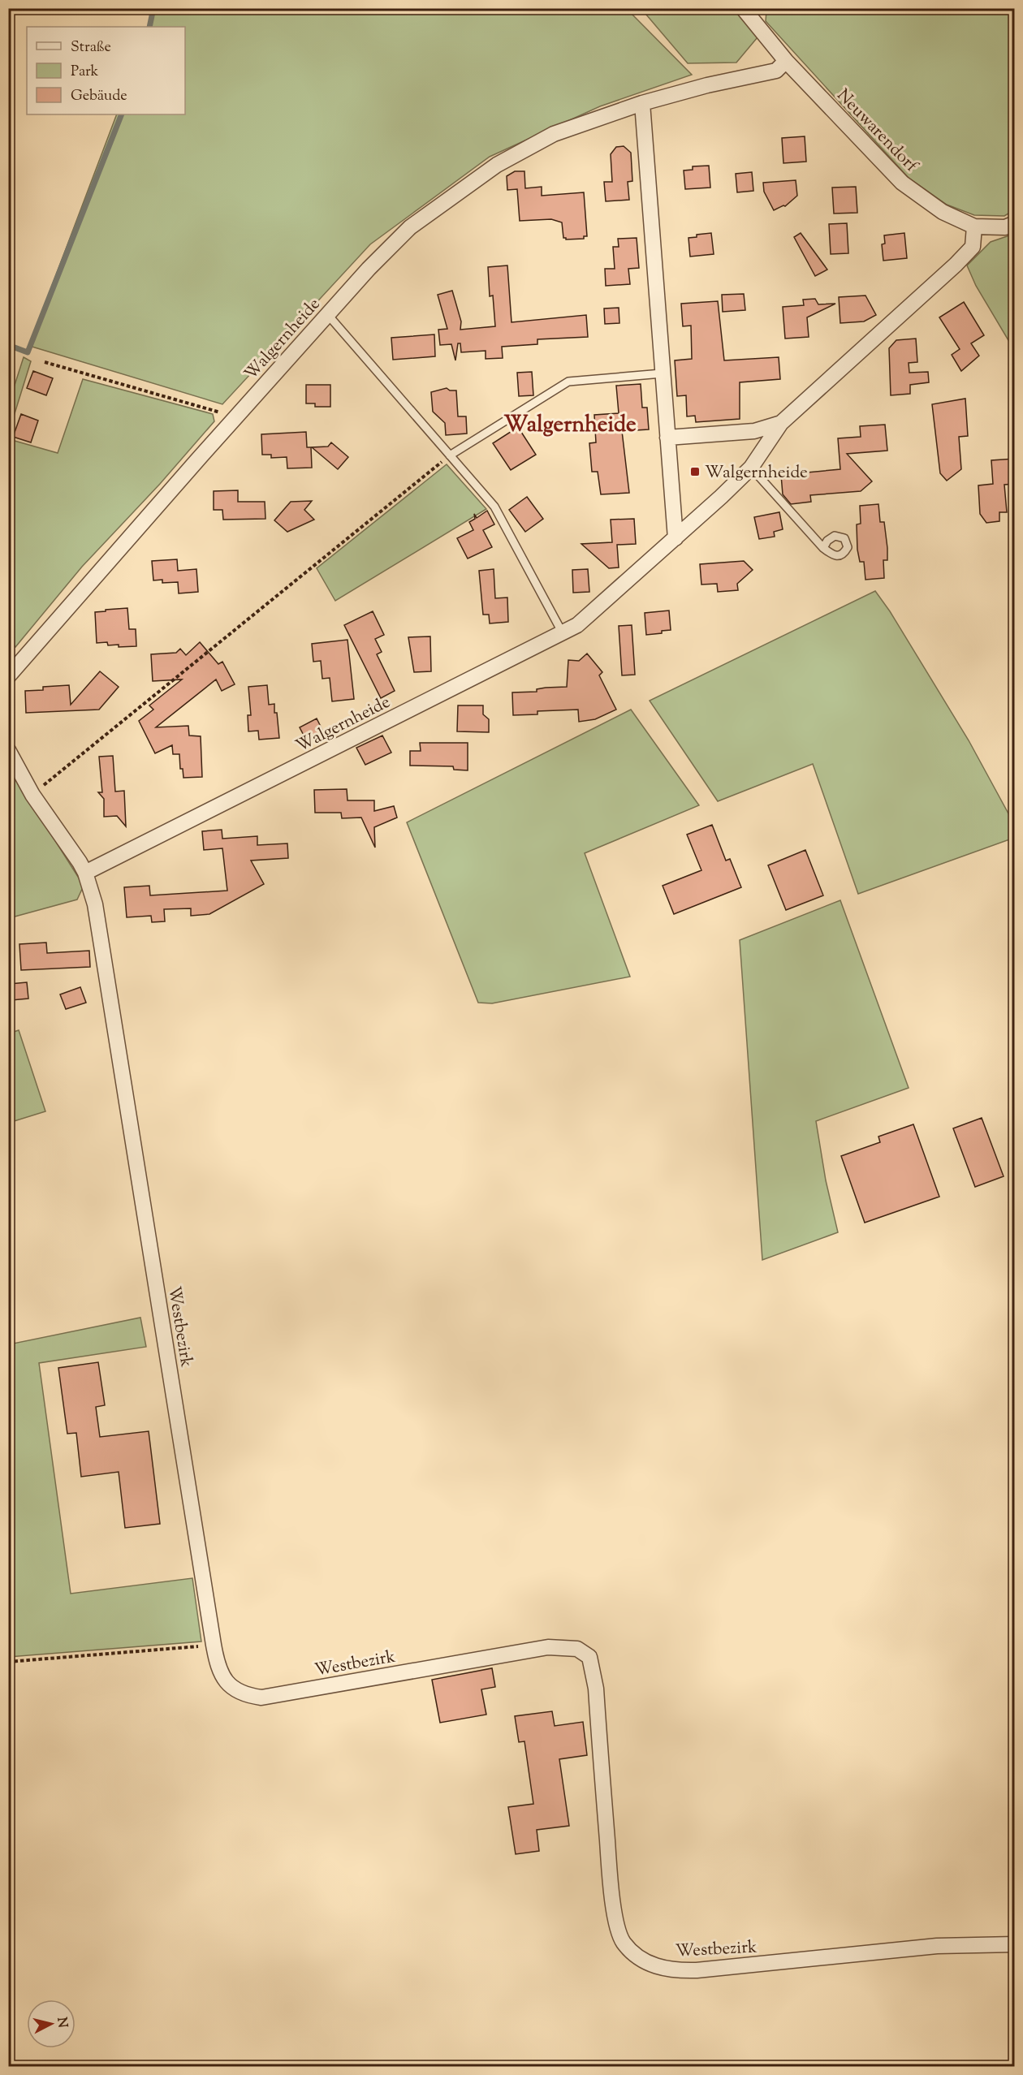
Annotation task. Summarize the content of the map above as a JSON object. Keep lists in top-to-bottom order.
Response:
{
  "streets": {
    "street": ["Neuwarendorf", "Walgernheide", "Westbezirk"]
  },
  "crossings": [
    ["Neuwarendorf", "Walgernheide"],
    ["Walgernheide", "Westbezirk"]
  ],
  "districts": ["Walgernheide"],
  "places": {
    "transit": ["Walgernheide"]
  },
  "legend": ["Straße", "Park", "Gebäude"],
  "north": "right"
}
